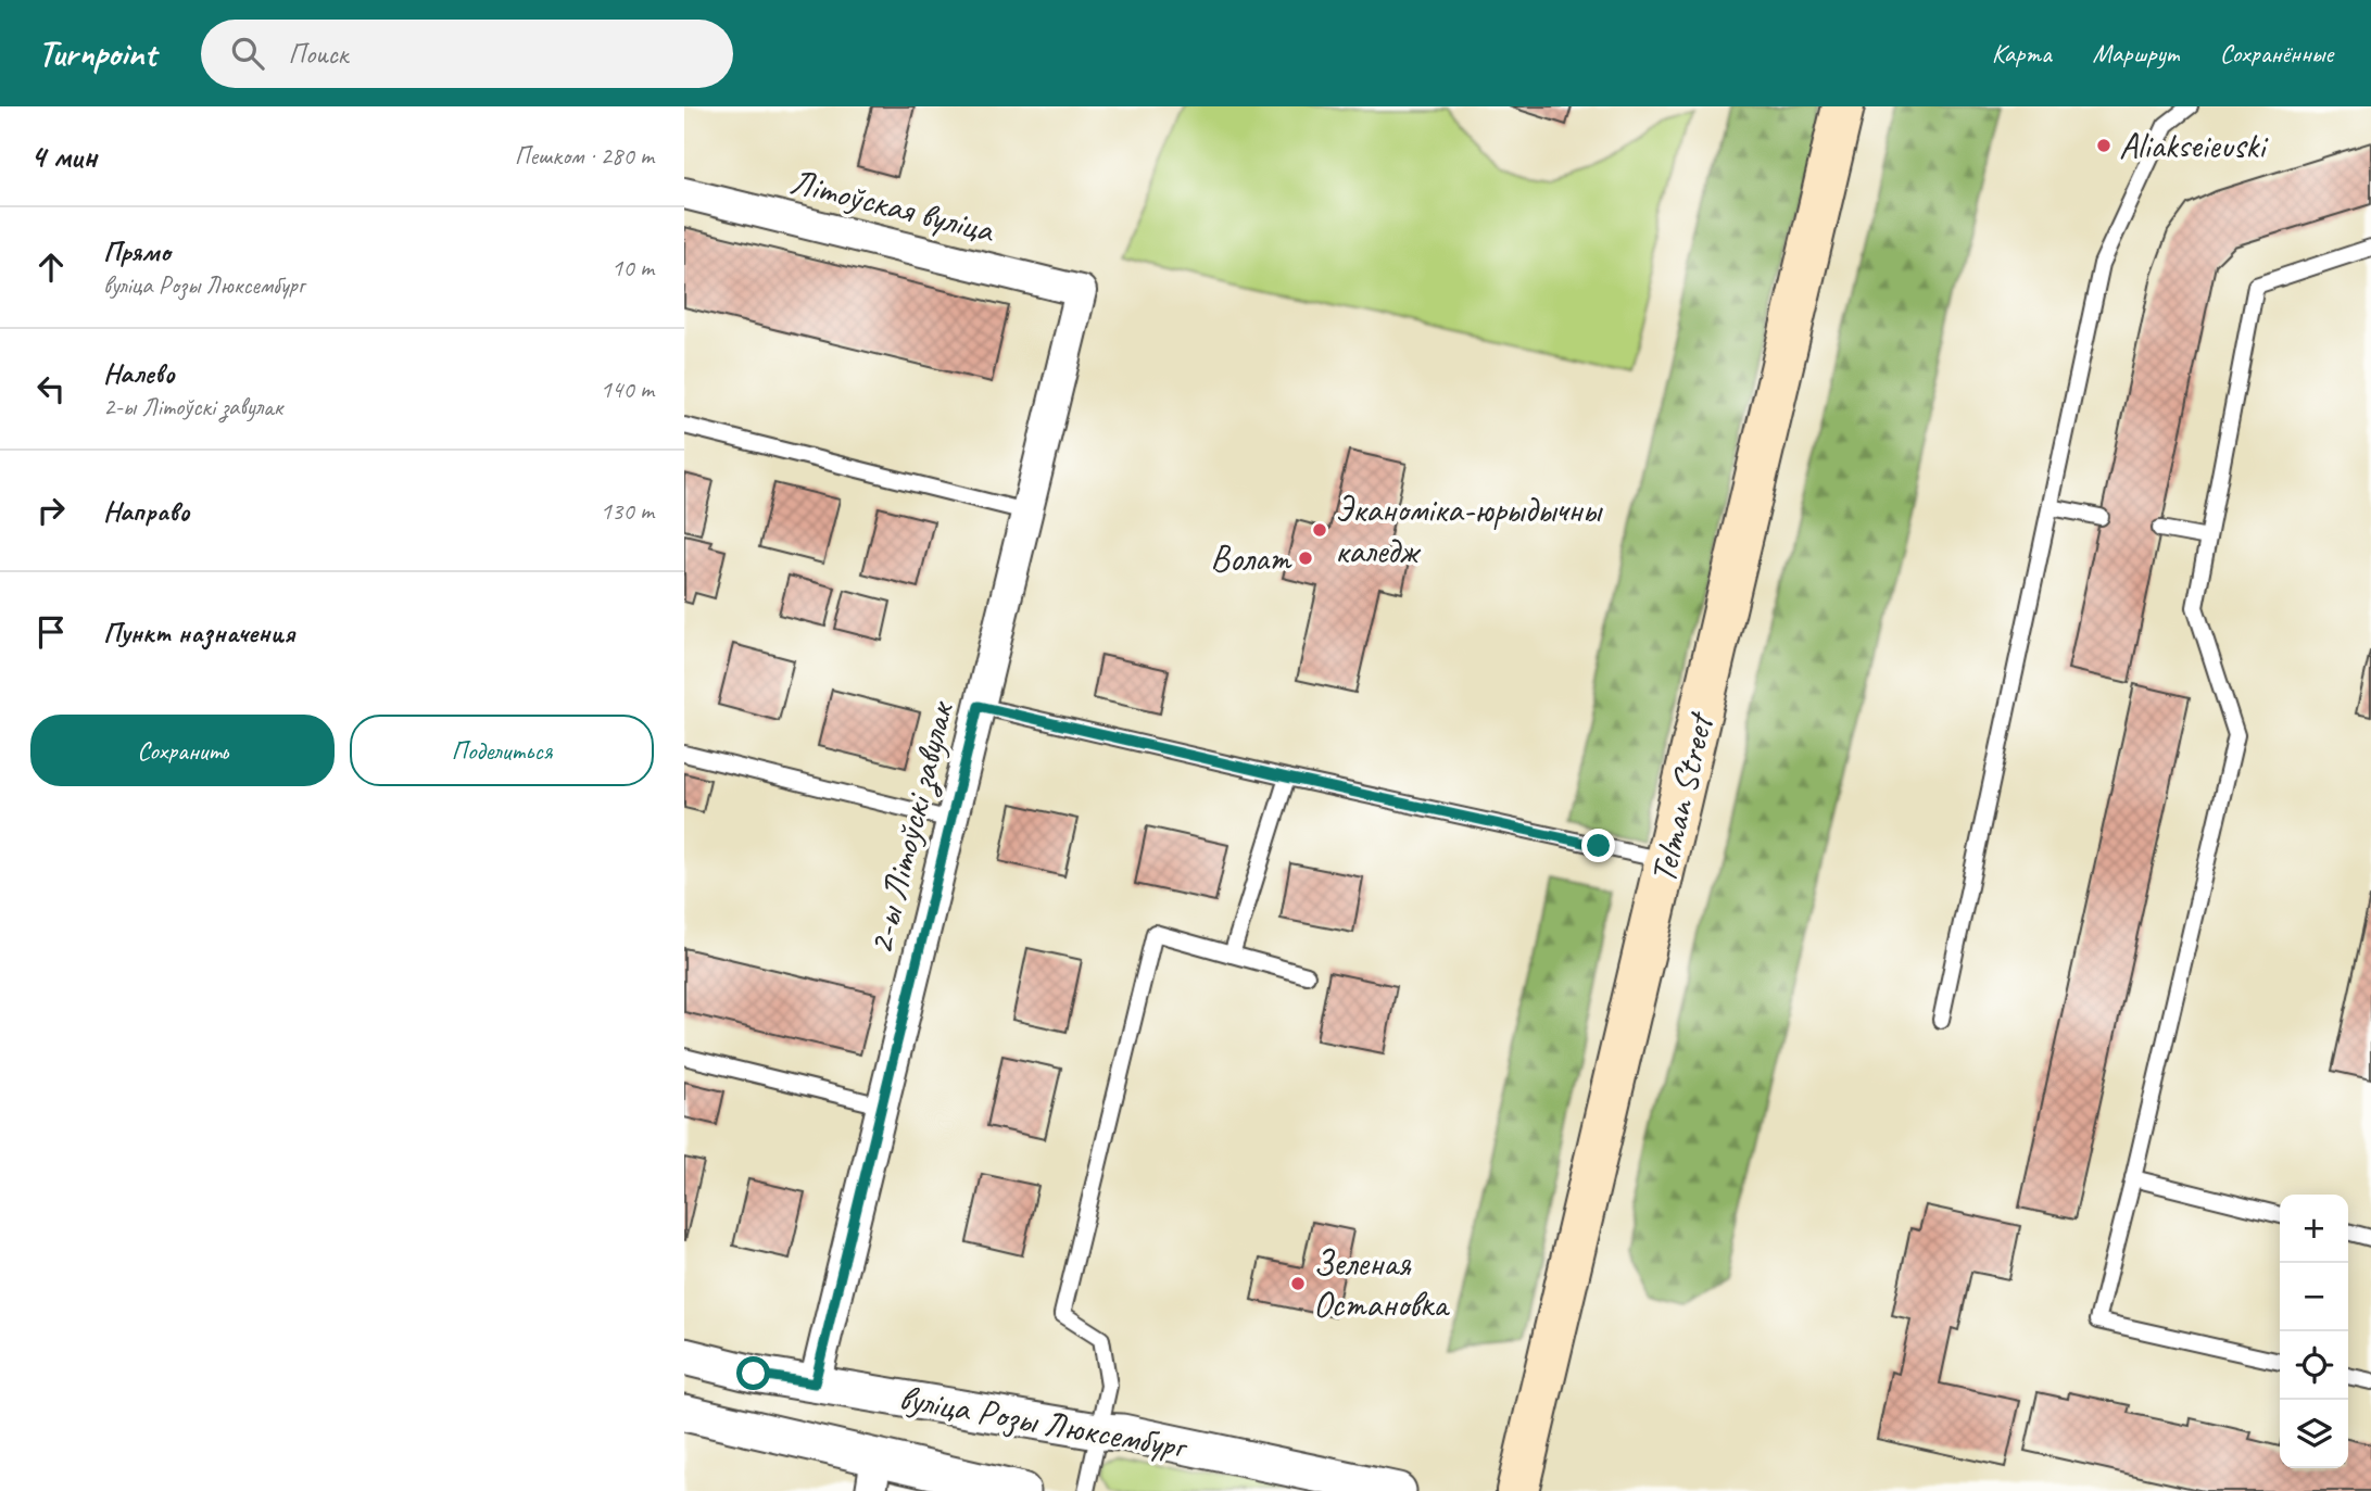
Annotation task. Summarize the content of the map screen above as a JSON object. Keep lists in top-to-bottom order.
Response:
{
  "streets": {
    "main road": ["Telman Street"],
    "street": ["Літоўская вуліца", "2-ы Літоўскі завулак", "вуліца Розы Люксембург"]
  },
  "crossings": [
    ["Літоўская вуліца", "2-ы Літоўскі завулак"],
    ["2-ы Літоўскі завулак", "вуліца Розы Люксембург"]
  ],
  "places": [
    "Aliakseieuski",
    "Эканоміка-юрыдычны каледж",
    "Волат",
    "Зеленая Остановка"
  ],
  "page": {
    "header": "Turnpoint",
    "search": "Поиск",
    "nav": ["Карта", "Маршрут", "Сохранённые"],
    "heading": ["4 мин", "Пешком · 280 m"],
    "list": [
      ["Прямо", "вуліца Розы Люксембург", "10 m"],
      ["Налево", "2-ы Літоўскі завулак", "140 m"],
      ["Направо", "130 m"],
      "Пункт назначения"
    ],
    "buttons": ["Сохранить", "Поделиться"],
    "map_buttons": ["+", "−"]
  }
}
